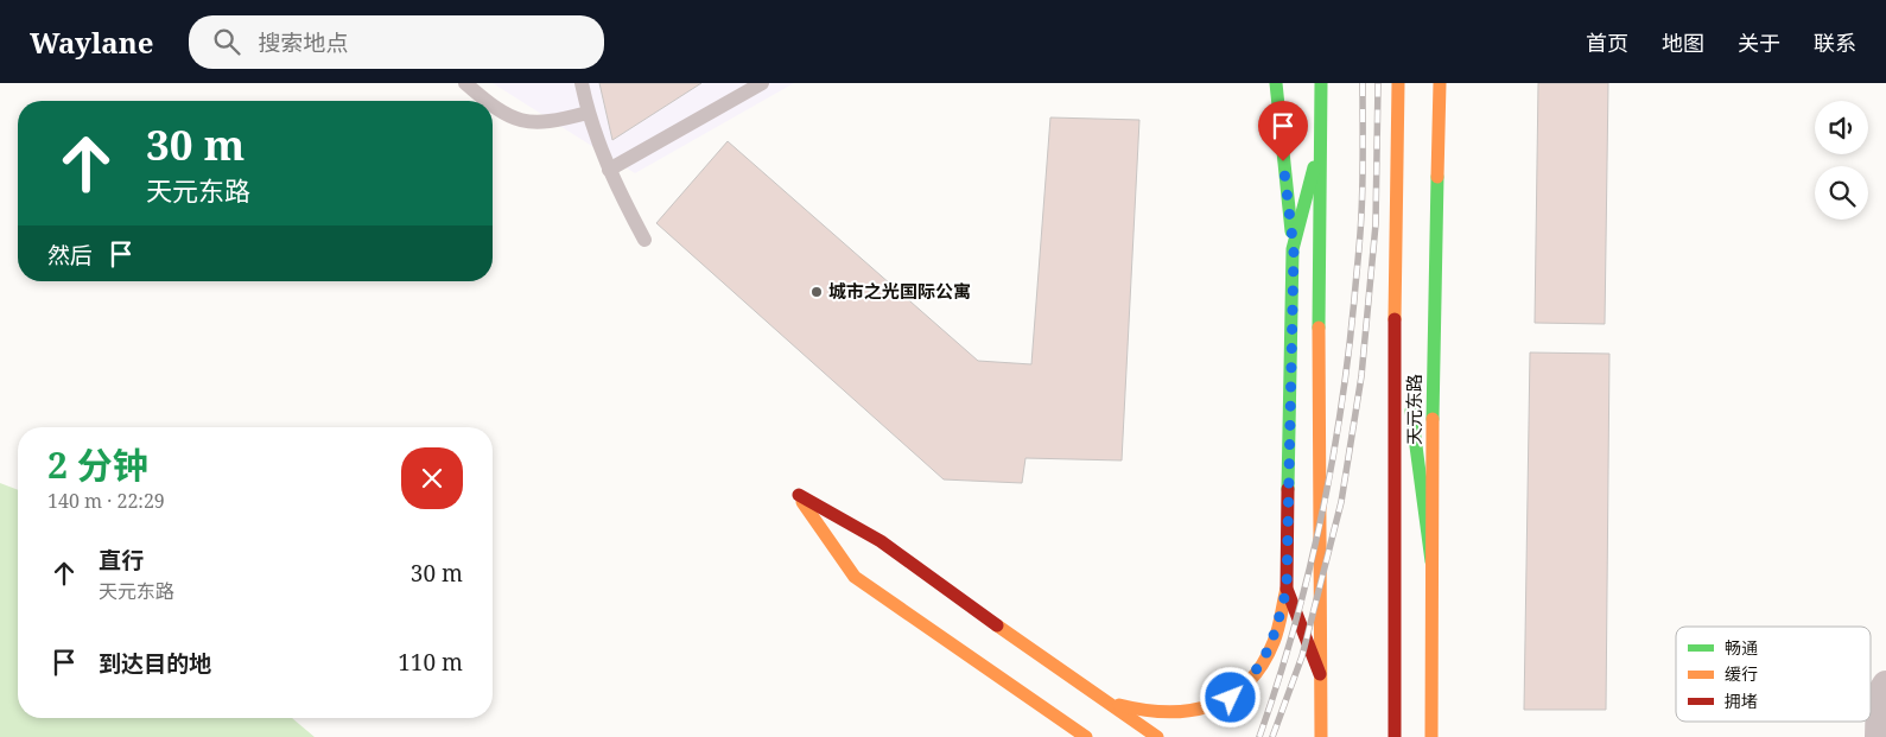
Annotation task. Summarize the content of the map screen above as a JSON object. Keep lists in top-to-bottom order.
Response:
{
  "streets": {
    "main road": ["天元东路"]
  },
  "places": ["城市之光国际公寓"],
  "legend": ["畅通", "缓行", "拥堵"],
  "page": {
    "header": "Waylane",
    "search": "搜索地点",
    "nav": [
      "首页",
      "地图",
      "关于",
      "联系"
    ],
    "turn": ["30 m", "天元东路"],
    "then": "然后",
    "heading": ["2 分钟", "140 m · 22:29"],
    "list": [
      {
        "name": "直行",
        "note": "天元东路",
        "value": "30 m"
      },
      {
        "name": "到达目的地",
        "value": "110 m"
      }
    ]
  }
}
